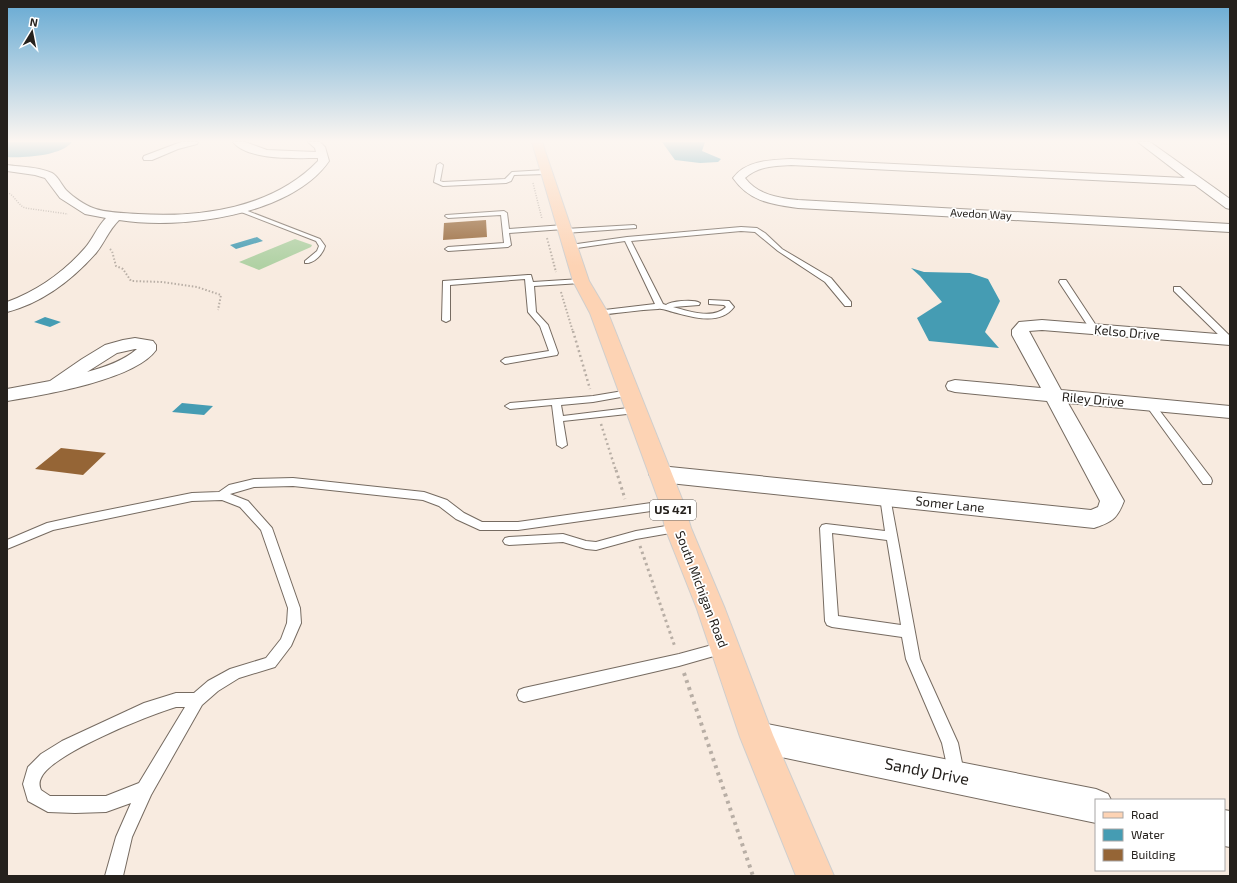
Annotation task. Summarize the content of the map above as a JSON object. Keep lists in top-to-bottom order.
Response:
{
  "streets": {
    "main road": ["US 421", "South Michigan Road"],
    "street": [
      "Avedon Way",
      "Kelso Drive",
      "Riley Drive",
      "Somer Lane",
      "Sandy Drive"
    ]
  },
  "crossings": [
    ["Kelso Drive", "Somer Lane"],
    ["Riley Drive", "Somer Lane"],
    ["Somer Lane", "South Michigan Road"],
    ["South Michigan Road", "Sandy Drive"]
  ],
  "legend": ["Road", "Water", "Building"],
  "north": "top"
}
